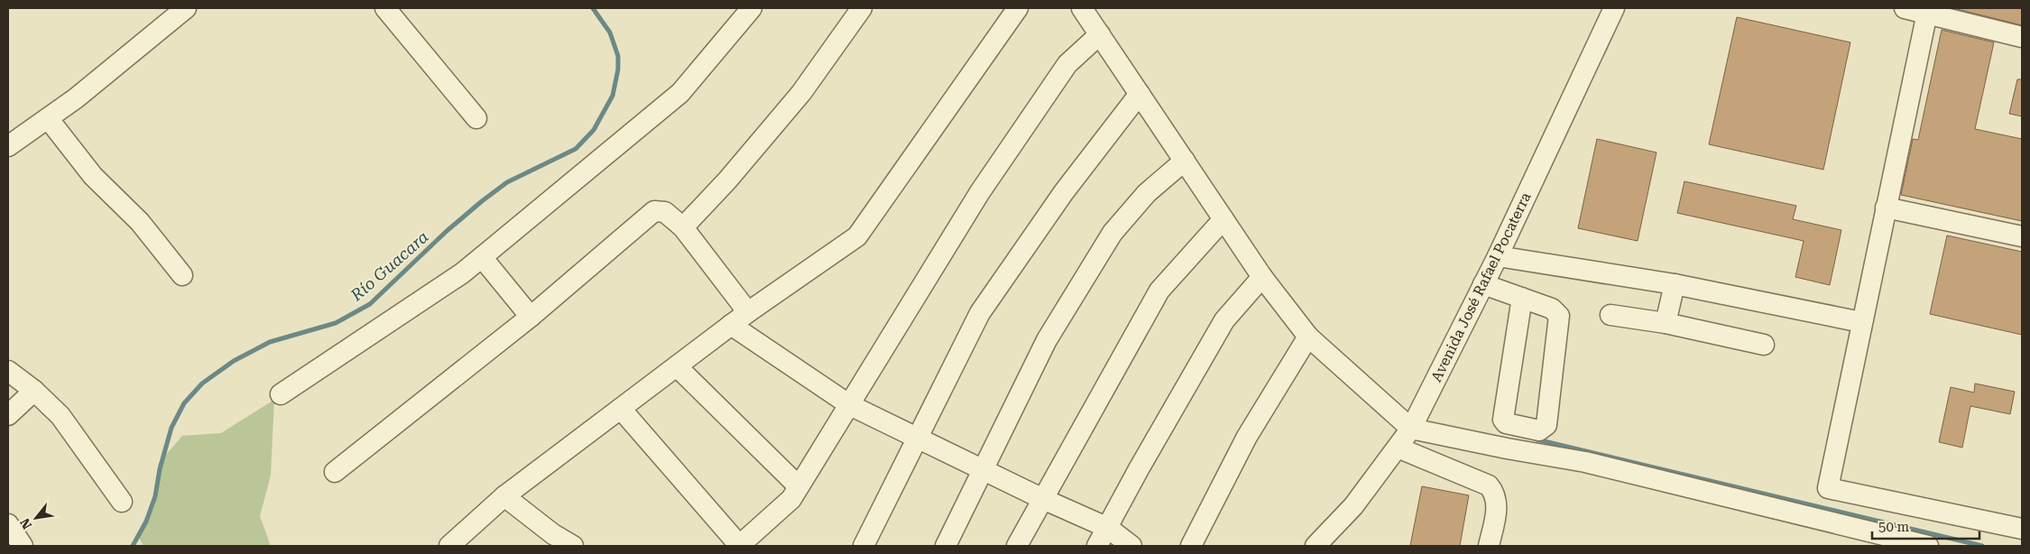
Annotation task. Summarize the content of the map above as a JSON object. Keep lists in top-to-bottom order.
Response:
{
  "streets": {
    "street": ["Avenida José Rafael Pocaterra"]
  },
  "water": ["Río Guacara"],
  "scale_bar": "50 m",
  "north": "bottom left"
}
